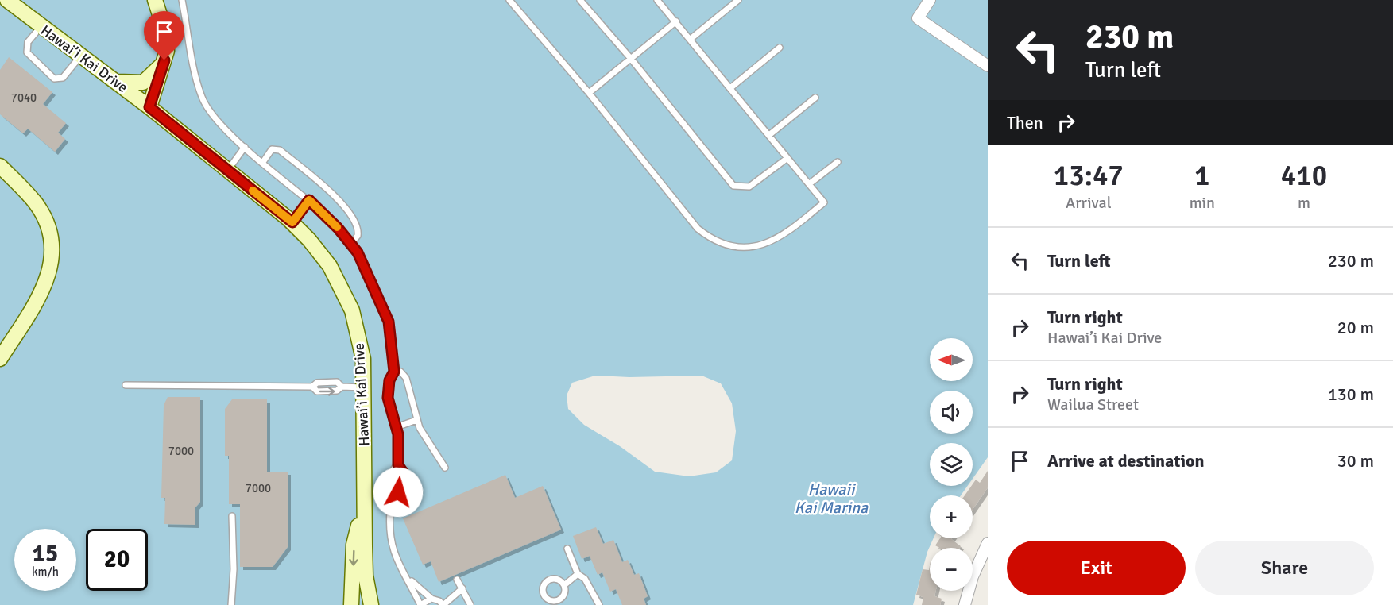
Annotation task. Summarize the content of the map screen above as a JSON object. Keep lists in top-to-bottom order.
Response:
{
  "streets": {
    "main road": ["Hawai’i Kai Drive"]
  },
  "water": ["Hawaii Kai Marina"],
  "house_numbers": ["7040", "7000", "7000"],
  "north": "left",
  "page": {
    "turn": ["230 m", "Turn left"],
    "then": "Then",
    "eta": [
      "13:47",
      "Arrival",
      "1",
      "min",
      "410",
      "m"
    ],
    "list": [
      {
        "name": "Turn left",
        "value": "230 m"
      },
      {
        "name": "Turn right",
        "note": "Hawai’i Kai Drive",
        "value": "20 m"
      },
      {
        "name": "Turn right",
        "note": "Wailua Street",
        "value": "130 m"
      },
      {
        "name": "Arrive at destination",
        "value": "30 m"
      }
    ],
    "map_buttons": ["+", "−"],
    "speed": "15 km/h",
    "limit": "20",
    "buttons": ["Exit", "Share"]
  }
}
